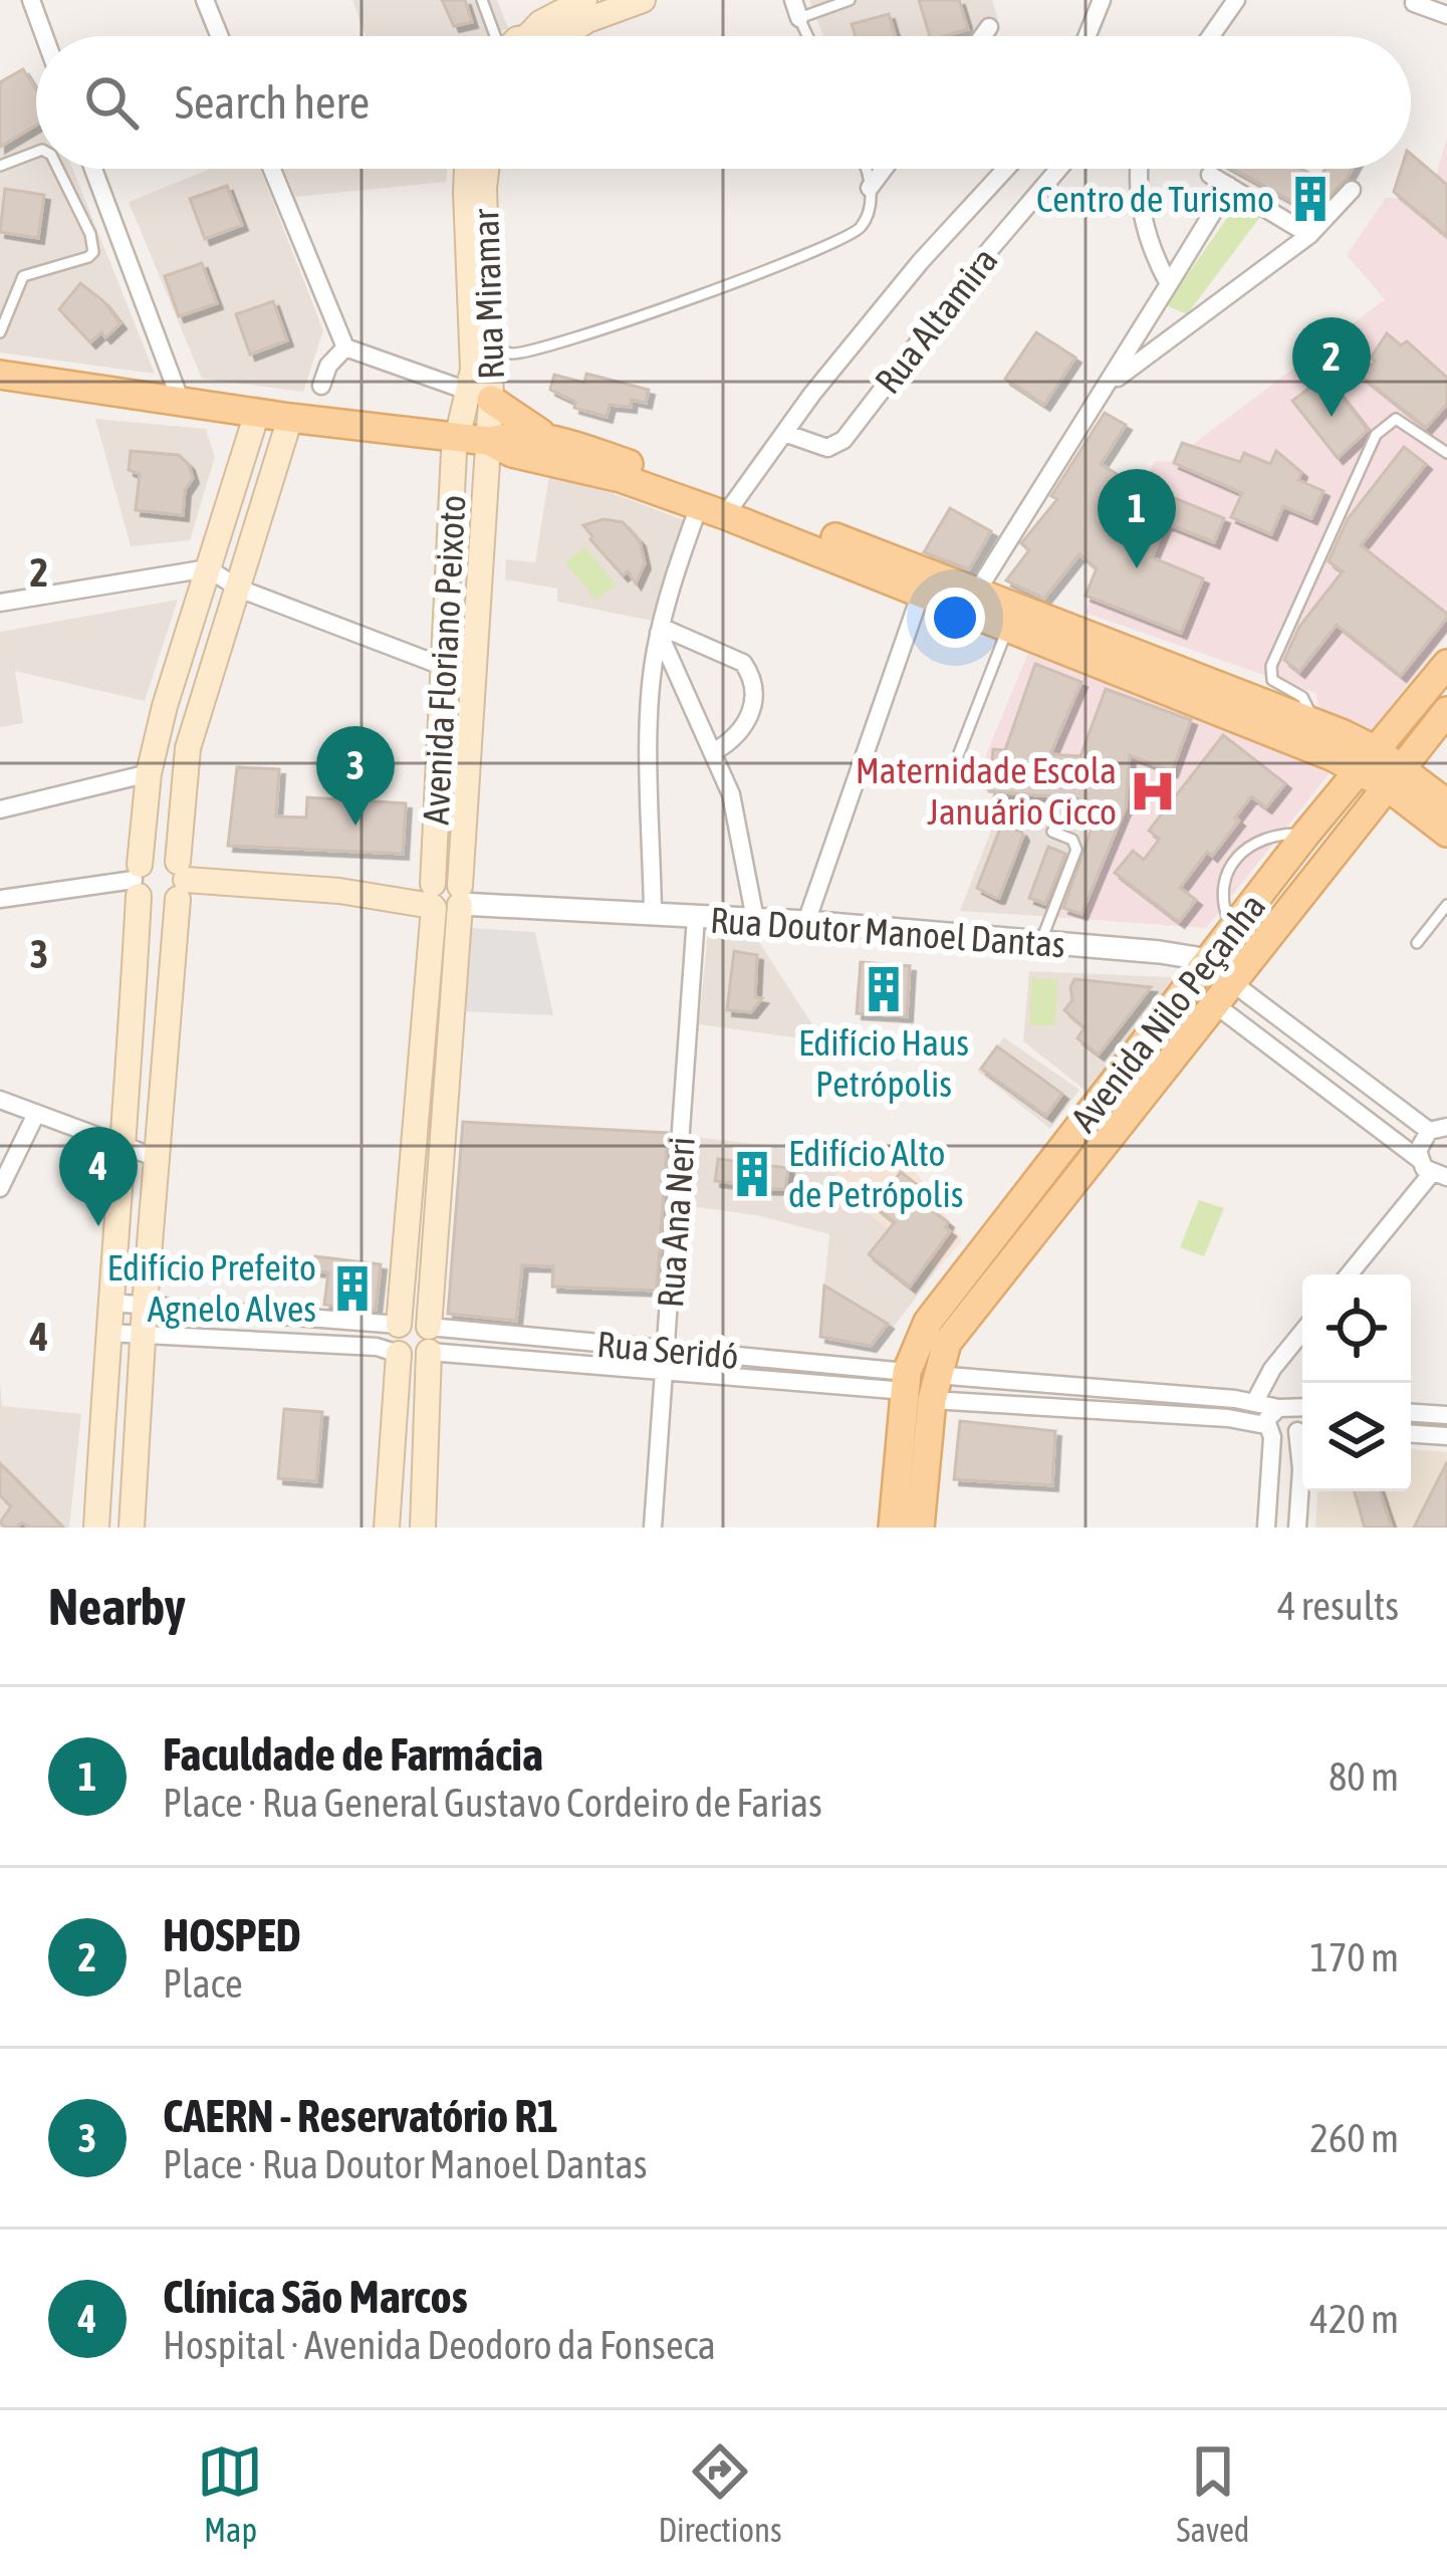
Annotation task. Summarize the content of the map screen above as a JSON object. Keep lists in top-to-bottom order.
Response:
{
  "streets": {
    "main road": ["Rua Miramar", "Avenida Floriano Peixoto", "Avenida Nilo Peçanha"],
    "street": [
      "Rua Altamira",
      "Rua Doutor Manoel Dantas",
      "Rua Ana Neri",
      "Rua Seridó"
    ]
  },
  "crossings": [
    ["Rua Miramar", "Avenida Floriano Peixoto"],
    ["Avenida Floriano Peixoto", "Rua Doutor Manoel Dantas"],
    ["Avenida Floriano Peixoto", "Rua Seridó"],
    ["Rua Doutor Manoel Dantas", "Avenida Nilo Peçanha"],
    ["Rua Doutor Manoel Dantas", "Rua Ana Neri"],
    ["Avenida Nilo Peçanha", "Rua Seridó"],
    ["Rua Ana Neri", "Rua Seridó"]
  ],
  "places": {
    "building": [
      "Centro de Turismo",
      "Edifício Haus Petrópolis",
      "Edifício Alto de Petrópolis",
      "Edifício Prefeito Agnelo Alves"
    ],
    "hospital": ["Maternidade Escola Januário Cicco"]
  },
  "page": {
    "search": "Search here",
    "pins": [
      "2",
      "1",
      "3",
      "4"
    ],
    "heading": ["Nearby", "4 results"],
    "list": [
      {
        "mark": "1",
        "name": "Faculdade de Farmácia",
        "note": "Place · Rua General Gustavo Cordeiro de Farias",
        "value": "80 m"
      },
      {
        "mark": "2",
        "name": "HOSPED",
        "note": "Place",
        "value": "170 m"
      },
      {
        "mark": "3",
        "name": "CAERN - Reservatório R1",
        "note": "Place · Rua Doutor Manoel Dantas",
        "value": "260 m"
      },
      {
        "mark": "4",
        "name": "Clínica São Marcos",
        "note": "Hospital · Avenida Deodoro da Fonseca",
        "value": "420 m"
      }
    ],
    "nav": ["Map", "Directions", "Saved"]
  },
  "grid": {
    "rows": ["2", "3", "4"]
  }
}
